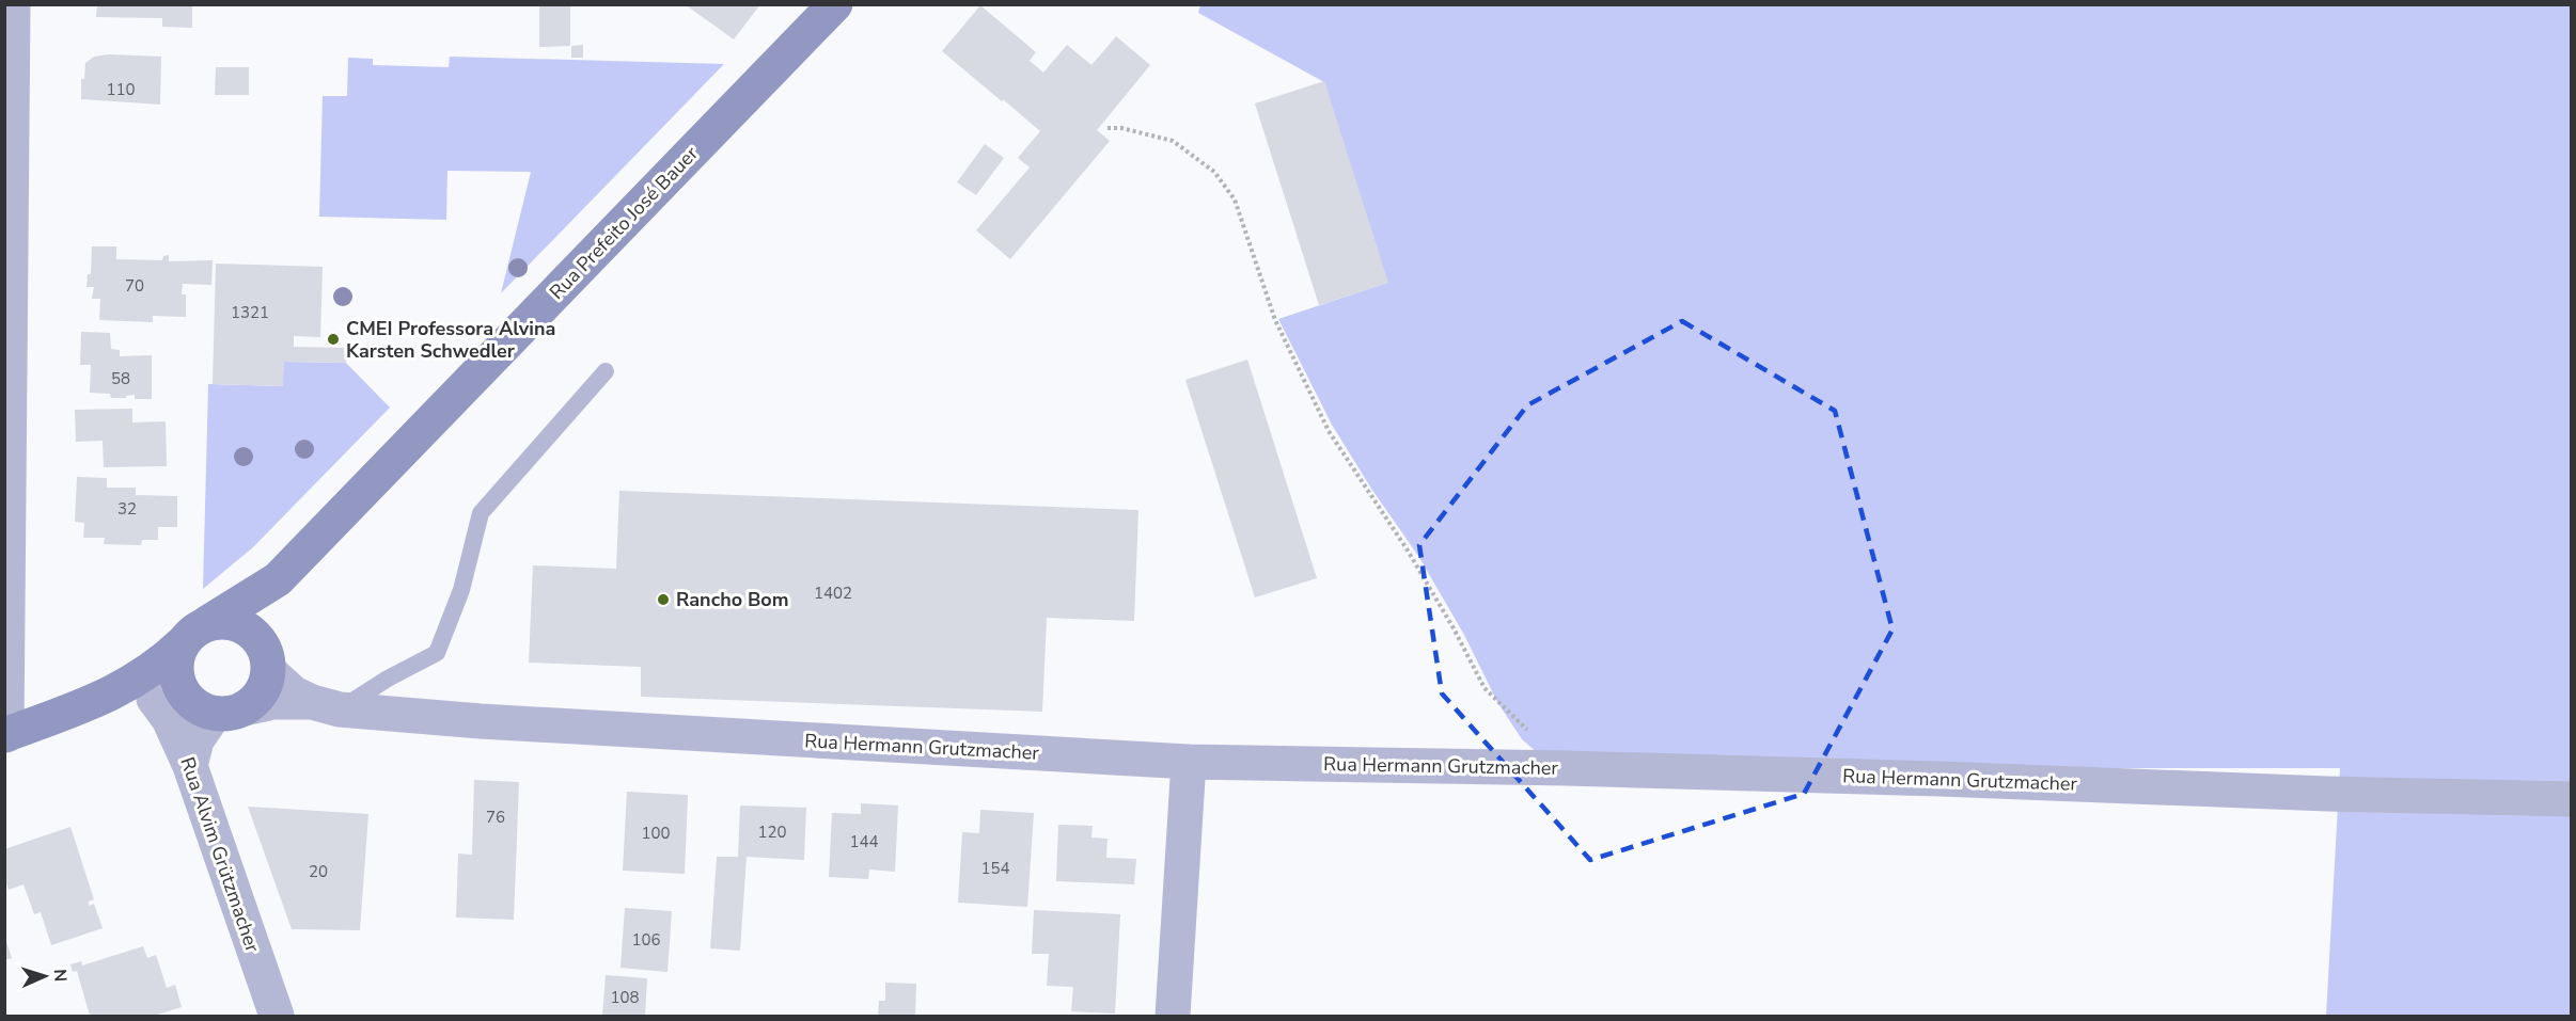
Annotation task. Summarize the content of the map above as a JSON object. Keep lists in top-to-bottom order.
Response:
{
  "streets": {
    "street": ["Rua Prefeito José Bauer", "Rua Hermann Grutzmacher", "Rua Alvim Grützmacher"]
  },
  "crossings": [
    ["Rua Prefeito José Bauer", "Rua Hermann Grutzmacher"],
    ["Rua Prefeito José Bauer", "Rua Alvim Grützmacher"]
  ],
  "places": ["CMEI Professora Alvina Karsten Schwedler", "Rancho Bom"],
  "house_numbers": [
    "110",
    "70",
    "1321",
    "58",
    "32",
    "1402",
    "76",
    "120",
    "100",
    "144",
    "154",
    "20",
    "106",
    "108"
  ],
  "north": "right"
}
